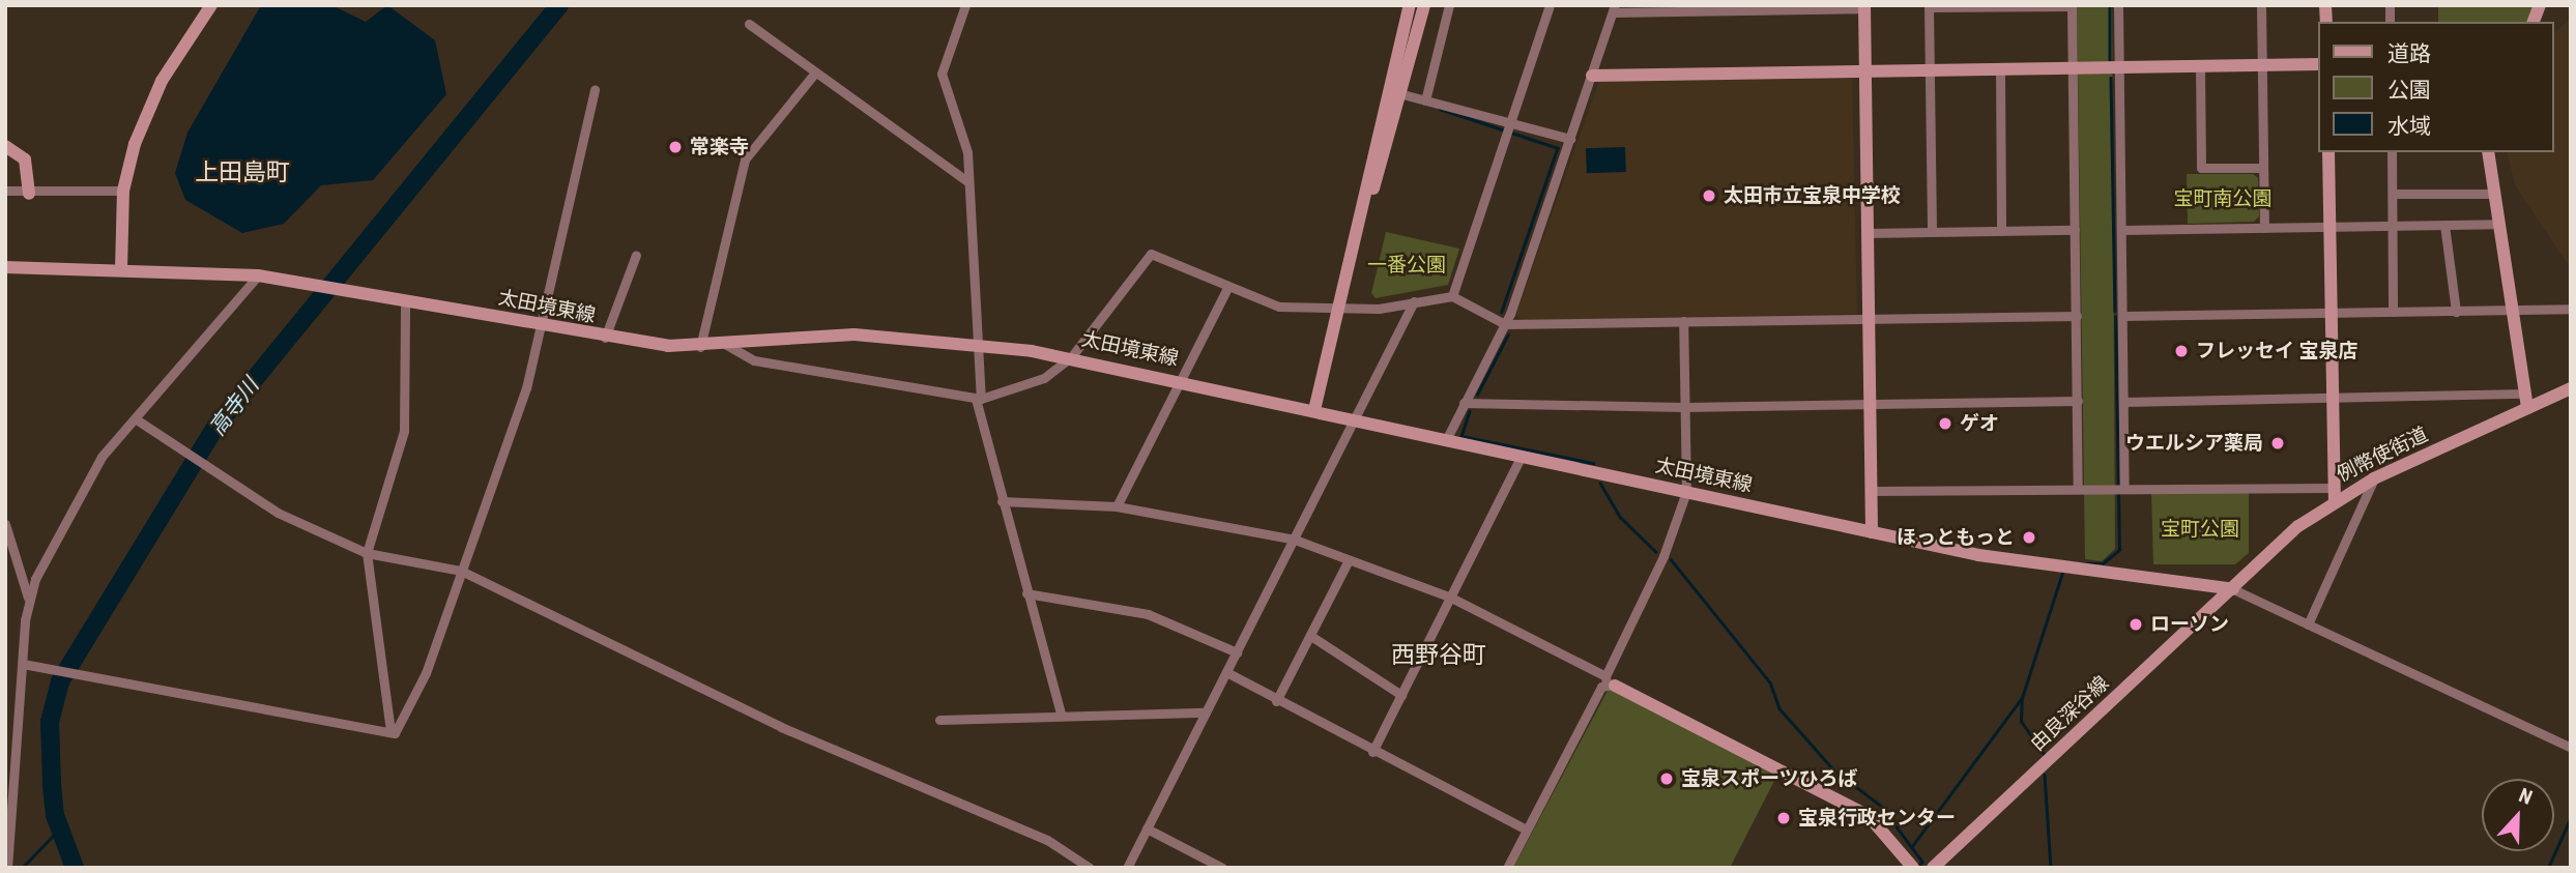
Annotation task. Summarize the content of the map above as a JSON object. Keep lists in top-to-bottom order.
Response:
{
  "streets": {
    "street": ["太田境東線", "例幣使街道", "由良深谷線"]
  },
  "crossings": [
    ["太田境東線", "例幣使街道"],
    ["太田境東線", "由良深谷線"],
    ["例幣使街道", "由良深谷線"]
  ],
  "districts": ["上田島町", "西野谷町"],
  "water": ["高寺川"],
  "parks": ["宝町南公園", "一番公園", "宝町公園"],
  "places": [
    "常楽寺",
    "太田市立宝泉中学校",
    "フレッセイ 宝泉店",
    "ゲオ",
    "ウエルシア薬局",
    "ほっともっと",
    "ローソン",
    "宝泉スポーツひろば",
    "宝泉行政センター"
  ],
  "legend": ["道路", "公園", "水域"],
  "north": "top"
}
